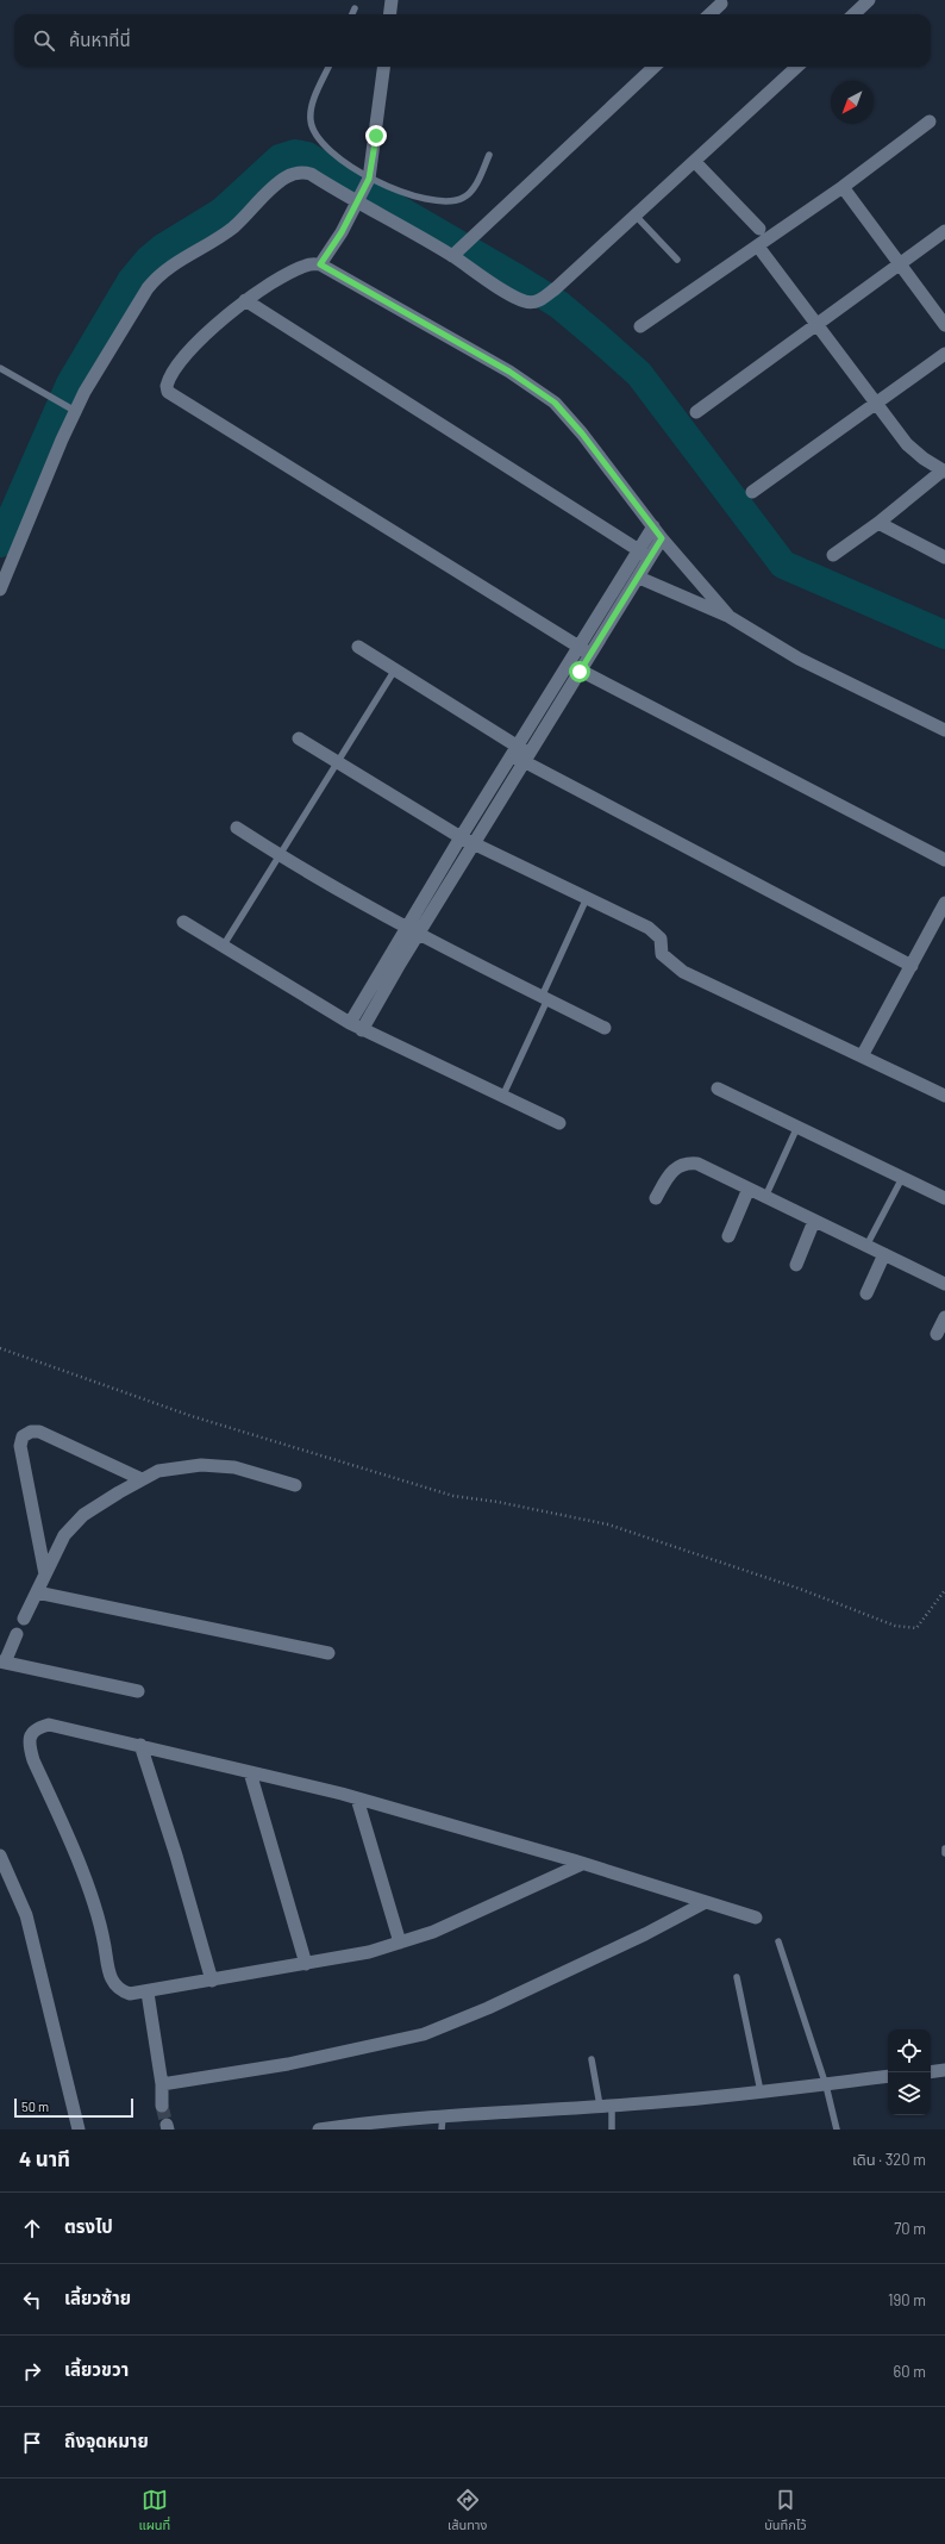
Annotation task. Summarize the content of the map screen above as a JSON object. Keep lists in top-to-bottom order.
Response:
{
  "scale_bar": "50 m",
  "north": "bottom left",
  "page": {
    "search": "ค้นหาที่นี่",
    "scale": "50 m",
    "heading": ["4 นาที", "เดิน · 320 m"],
    "list": [
      ["ตรงไป", "70 m"],
      ["เลี้ยวซ้าย", "190 m"],
      ["เลี้ยวขวา", "60 m"],
      "ถึงจุดหมาย"
    ],
    "nav": ["แผนที่", "เส้นทาง", "บันทึกไว้"]
  }
}
